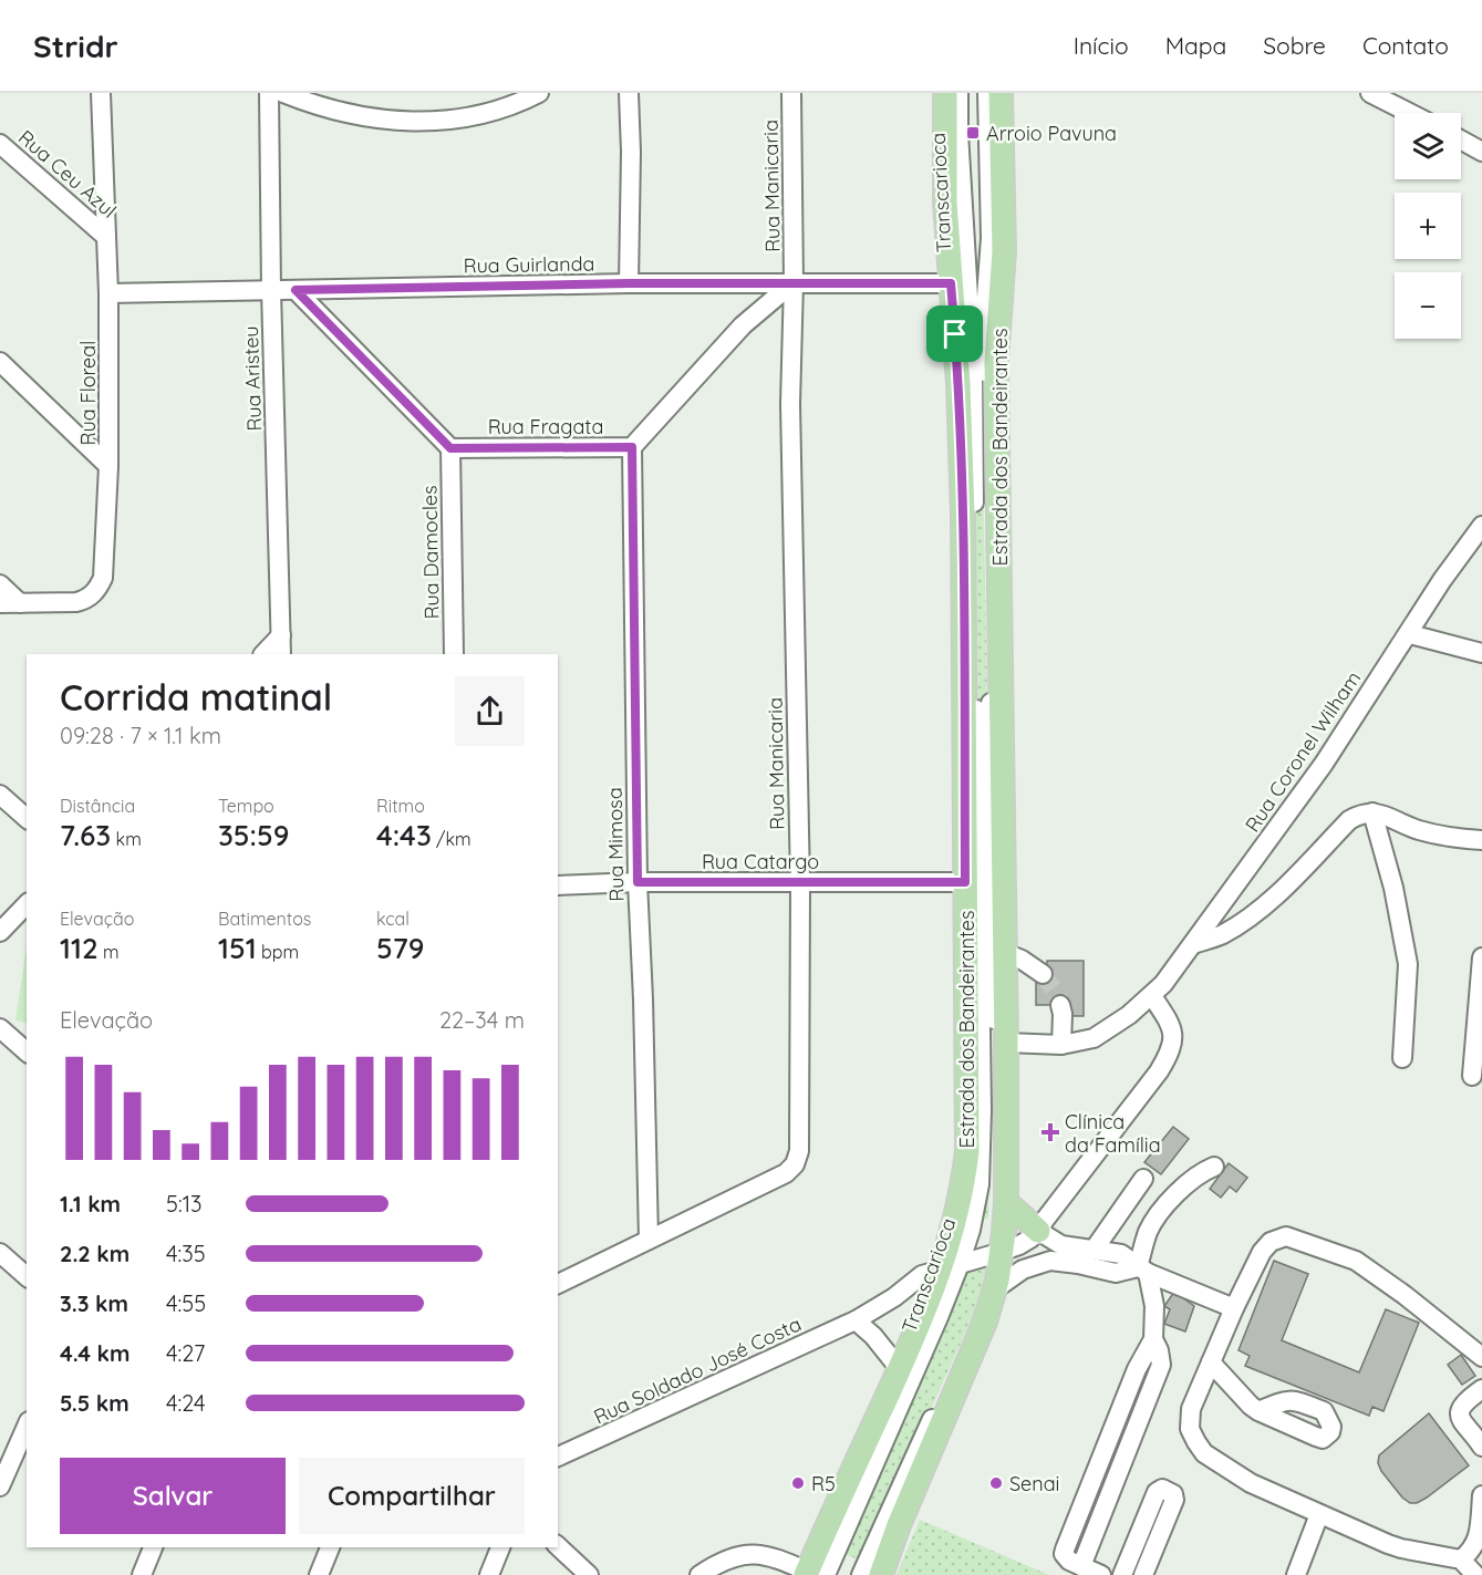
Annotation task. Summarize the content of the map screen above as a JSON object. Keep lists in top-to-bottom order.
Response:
{
  "streets": {
    "main road": ["Estrada dos Bandeirantes"],
    "street": [
      "Rua Ceu Azul",
      "Rua Manicaria",
      "Transcarioca",
      "Rua Guirlanda",
      "Rua Aristeu",
      "Rua Floreal",
      "Rua Fragata",
      "Rua Damocles",
      "Rua Coronel Wilham",
      "Rua Mimosa",
      "Rua Catargo",
      "Rua Soldado José Costa"
    ]
  },
  "crossings": [
    ["Rua Ceu Azul", "Rua Floreal"],
    ["Rua Manicaria", "Rua Guirlanda"],
    ["Rua Manicaria", "Rua Fragata"],
    ["Rua Manicaria", "Rua Mimosa"],
    ["Rua Manicaria", "Rua Catargo"],
    ["Transcarioca", "Estrada dos Bandeirantes"],
    ["Transcarioca", "Rua Soldado José Costa"],
    ["Rua Guirlanda", "Rua Aristeu"],
    ["Rua Guirlanda", "Rua Floreal"],
    ["Rua Guirlanda", "Rua Fragata"],
    ["Rua Guirlanda", "Estrada dos Bandeirantes"],
    ["Rua Fragata", "Rua Damocles"],
    ["Rua Fragata", "Rua Mimosa"],
    ["Estrada dos Bandeirantes", "Rua Coronel Wilham"],
    ["Estrada dos Bandeirantes", "Rua Catargo"],
    ["Estrada dos Bandeirantes", "Rua Soldado José Costa"],
    ["Rua Mimosa", "Rua Catargo"]
  ],
  "places": {
    "transit": ["Arroio Pavuna"],
    "health": ["Clínica da Família"],
    "other": ["R5", "Senai"]
  },
  "page": {
    "header": "Stridr",
    "nav": [
      "Início",
      "Mapa",
      "Sobre",
      "Contato"
    ],
    "map_buttons": ["+", "−"],
    "heading": ["Corrida matinal", "09:28 · 7 × 1.1 km"],
    "stats": [
      ["Distância", "7.63 km"],
      ["Tempo", "35:59"],
      ["Ritmo", "4:43 /km"],
      ["Elevação", "112 m"],
      ["Batimentos", "151 bpm"],
      ["kcal", "579"]
    ],
    "chart": ["Elevação", "22–34 m"],
    "list": [
      {
        "name": "1.1 km",
        "note": "5:13"
      },
      {
        "name": "2.2 km",
        "note": "4:35"
      },
      {
        "name": "3.3 km",
        "note": "4:55"
      },
      {
        "name": "4.4 km",
        "note": "4:27"
      },
      {
        "name": "5.5 km",
        "note": "4:24"
      }
    ],
    "buttons": ["Salvar", "Compartilhar"]
  }
}
